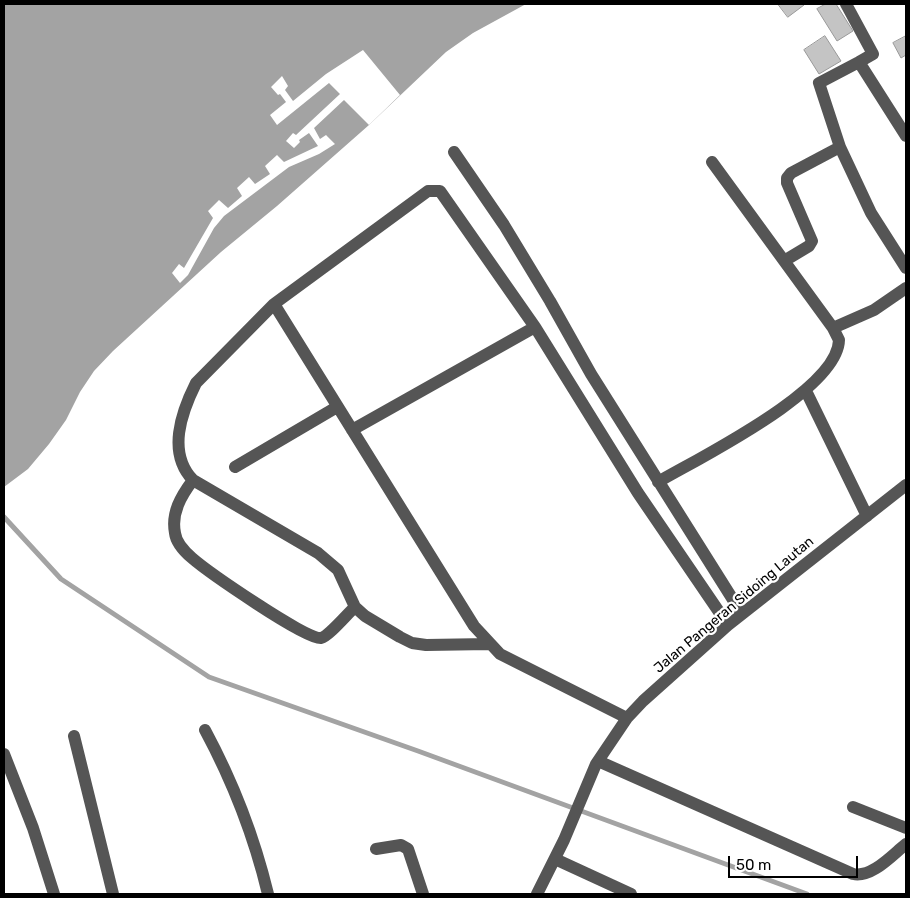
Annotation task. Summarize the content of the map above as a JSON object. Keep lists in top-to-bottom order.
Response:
{
  "streets": {
    "street": ["Jalan Pangeran Sidoing Lautan"]
  },
  "scale_bar": "50 m"
}
